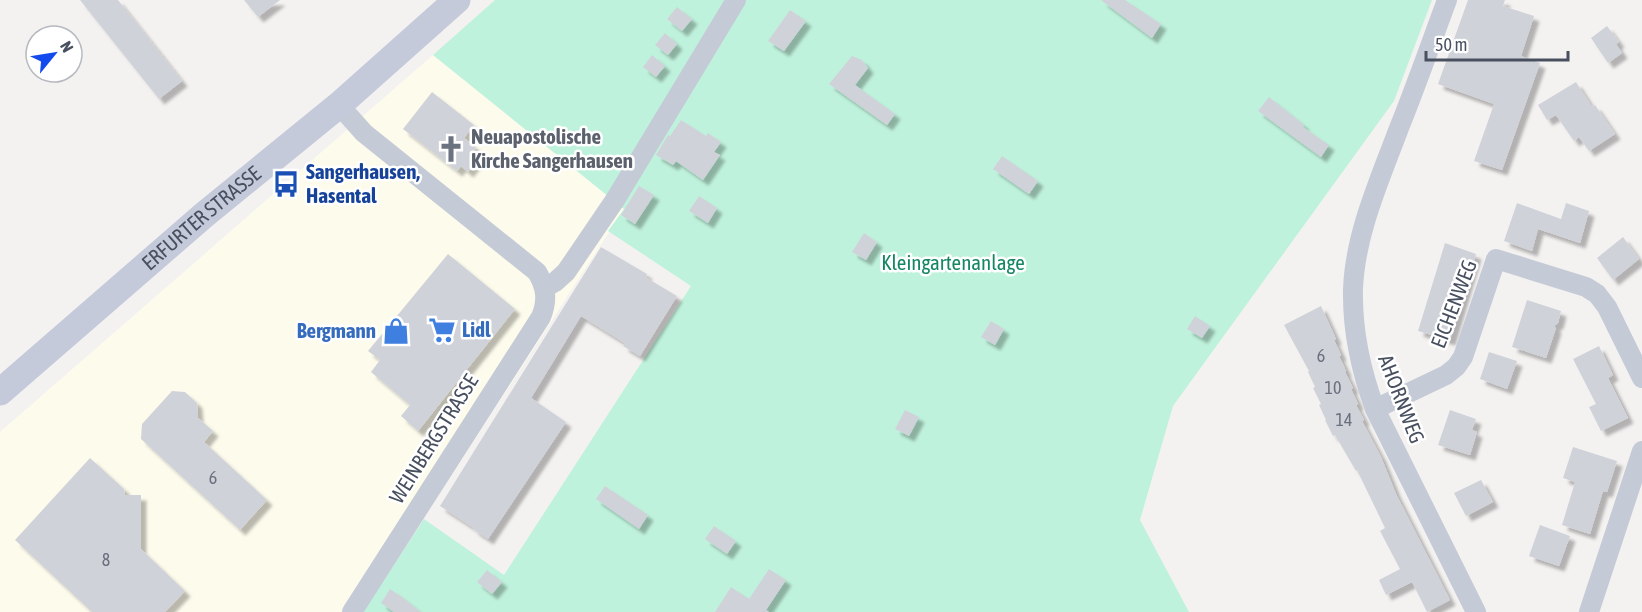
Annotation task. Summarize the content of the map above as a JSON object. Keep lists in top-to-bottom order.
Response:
{
  "streets": {
    "main road": ["ERFURTER STRASSE"],
    "street": ["EICHENWEG", "AHORNWEG", "WEINBERGSTRASSE"]
  },
  "crossings": [
    ["EICHENWEG", "AHORNWEG"]
  ],
  "parks": ["Kleingartenanlage"],
  "places": {
    "church": ["Neuapostolische Kirche Sangerhausen"],
    "bus stop": ["Sangerhausen, Hasental"],
    "supermarket": ["Lidl"],
    "shop": ["Bergmann"]
  },
  "house_numbers": [
    "6",
    "10",
    "14",
    "6",
    "8"
  ],
  "scale_bar": "50 m",
  "north": "top right"
}
